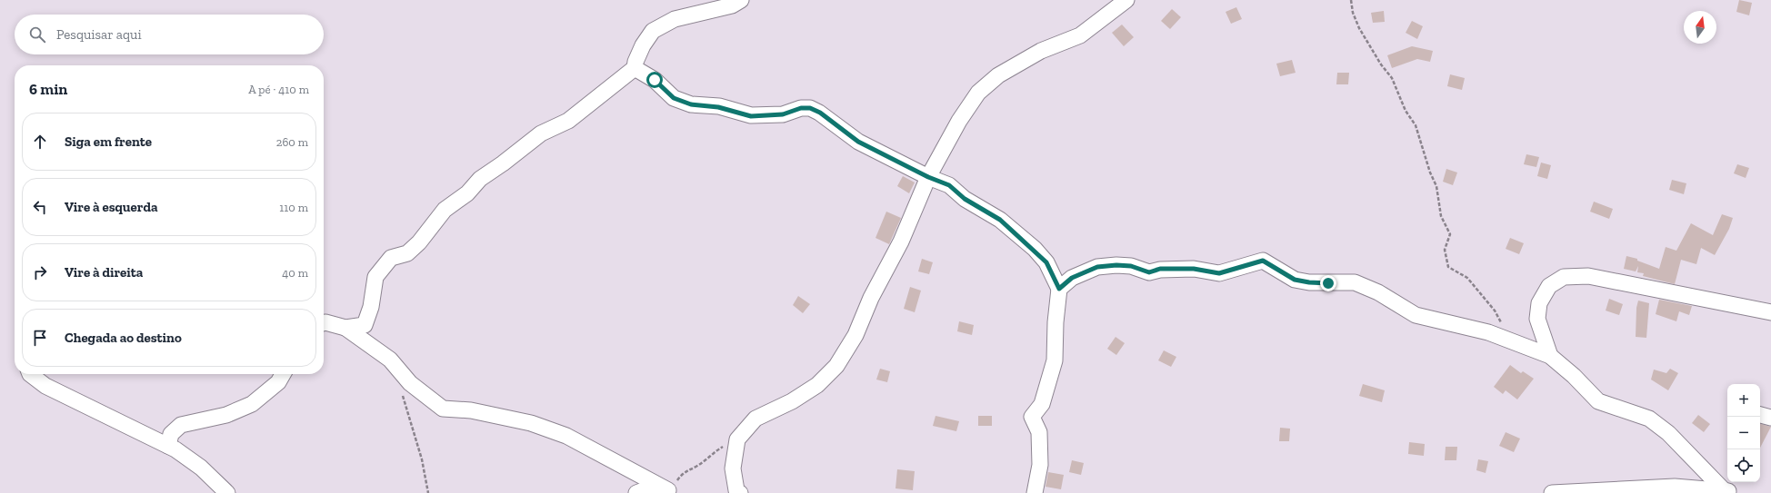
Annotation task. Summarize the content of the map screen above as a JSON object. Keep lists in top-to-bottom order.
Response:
{
  "north": "top",
  "page": {
    "search": "Pesquisar aqui",
    "heading": ["6 min", "A pé · 410 m"],
    "list": [
      ["Siga em frente", "260 m"],
      ["Vire à esquerda", "110 m"],
      ["Vire à direita", "40 m"],
      "Chegada ao destino"
    ],
    "map_buttons": ["+", "−"]
  }
}
